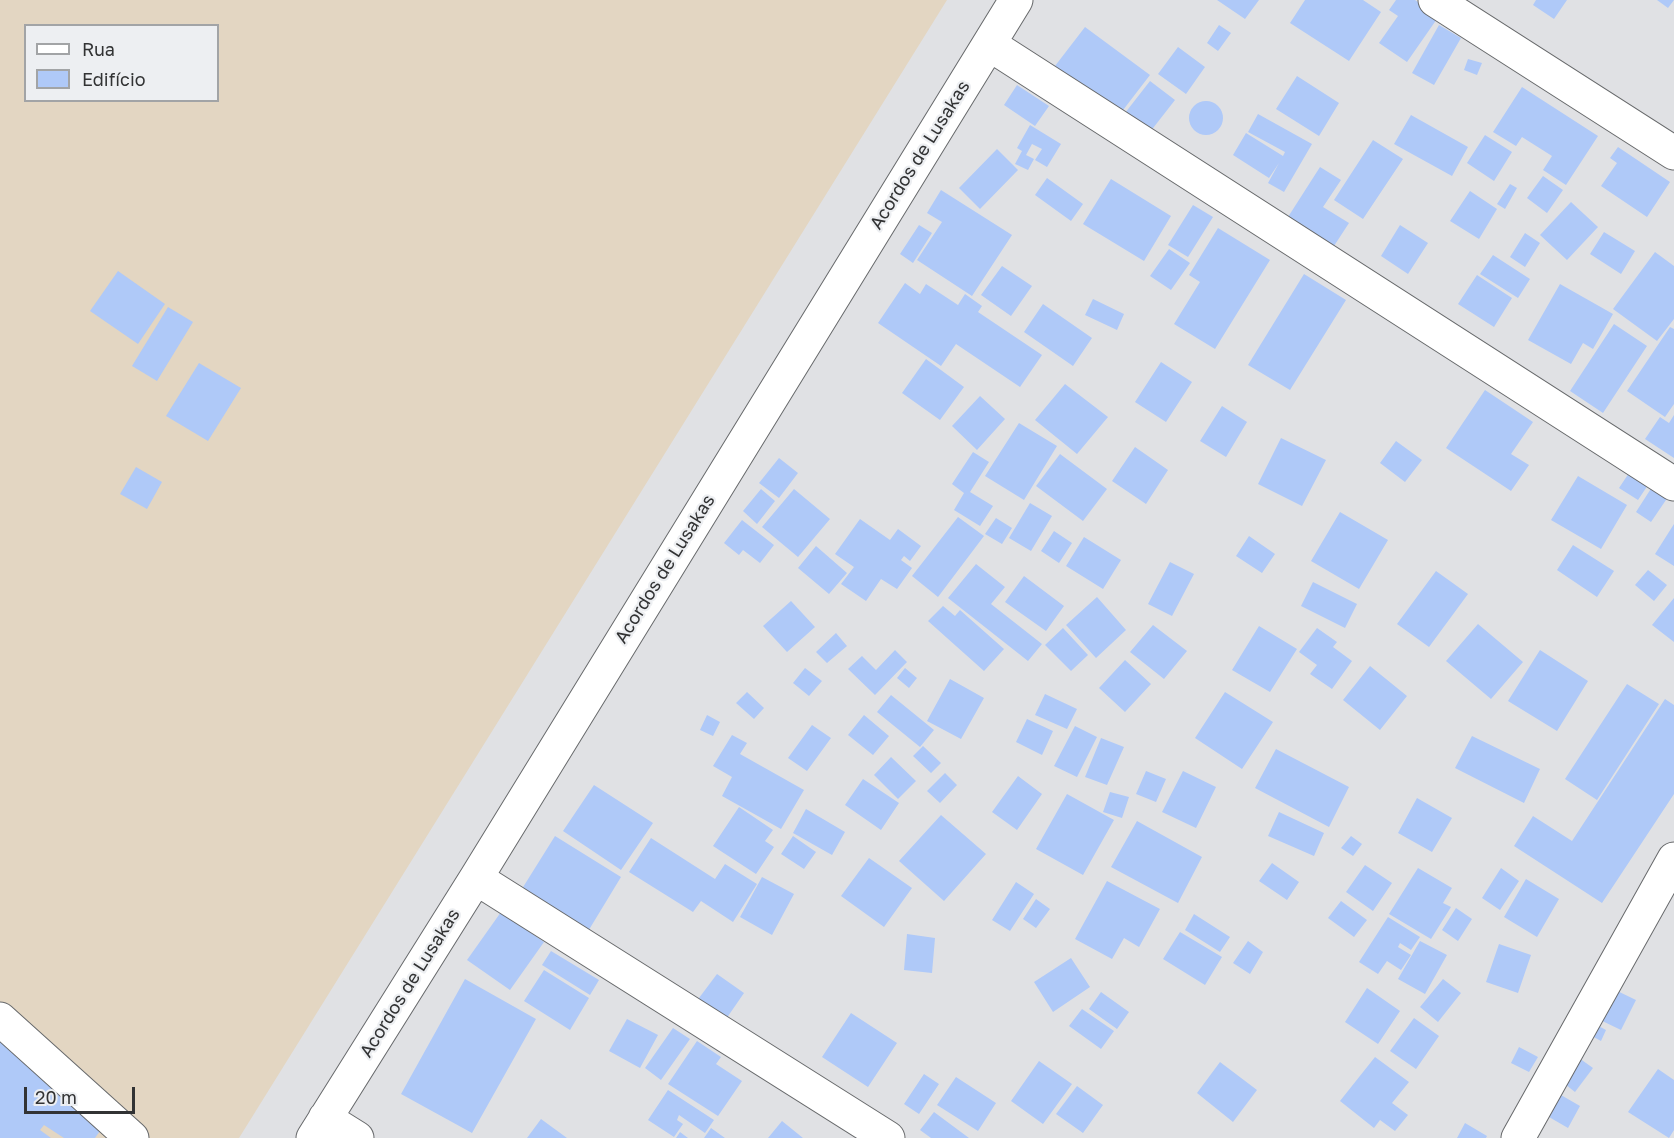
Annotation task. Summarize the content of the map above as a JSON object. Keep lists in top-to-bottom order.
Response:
{
  "streets": {
    "street": ["Acordos de Lusakas"]
  },
  "legend": ["Rua", "Edifício"],
  "scale_bar": "20 m"
}
